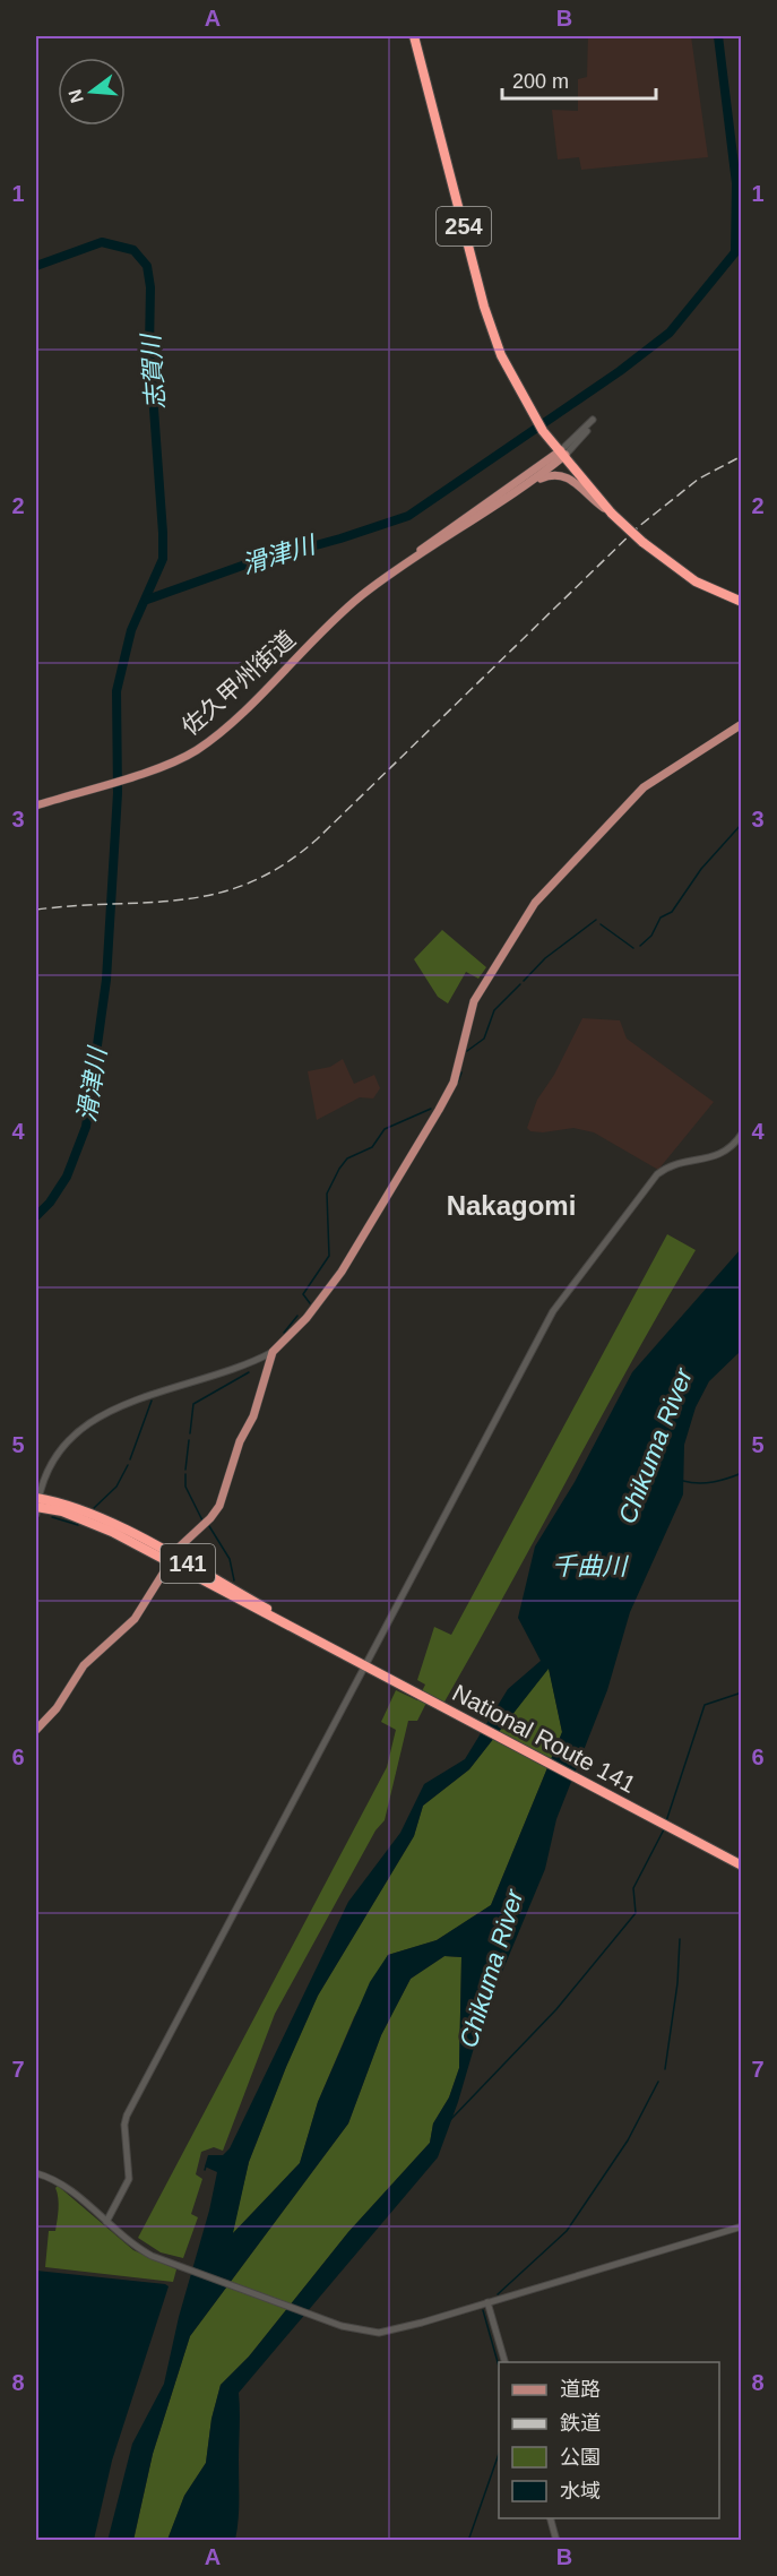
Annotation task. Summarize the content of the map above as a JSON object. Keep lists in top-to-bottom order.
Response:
{
  "streets": {
    "highway": ["254", "141", "National Route 141"],
    "main road": ["佐久甲州街道"]
  },
  "crossings": [
    ["254", "佐久甲州街道"]
  ],
  "districts": ["Nakagomi"],
  "water": [
    "志賀川",
    "滑津川",
    "Chikuma River",
    "千曲川"
  ],
  "legend": [
    "道路",
    "鉄道",
    "公園",
    "水域"
  ],
  "scale_bar": "200 m",
  "north": "left",
  "grid": {
    "columns": ["A", "B"],
    "rows": [
      "1",
      "2",
      "3",
      "4",
      "5",
      "6",
      "7",
      "8"
    ]
  }
}
